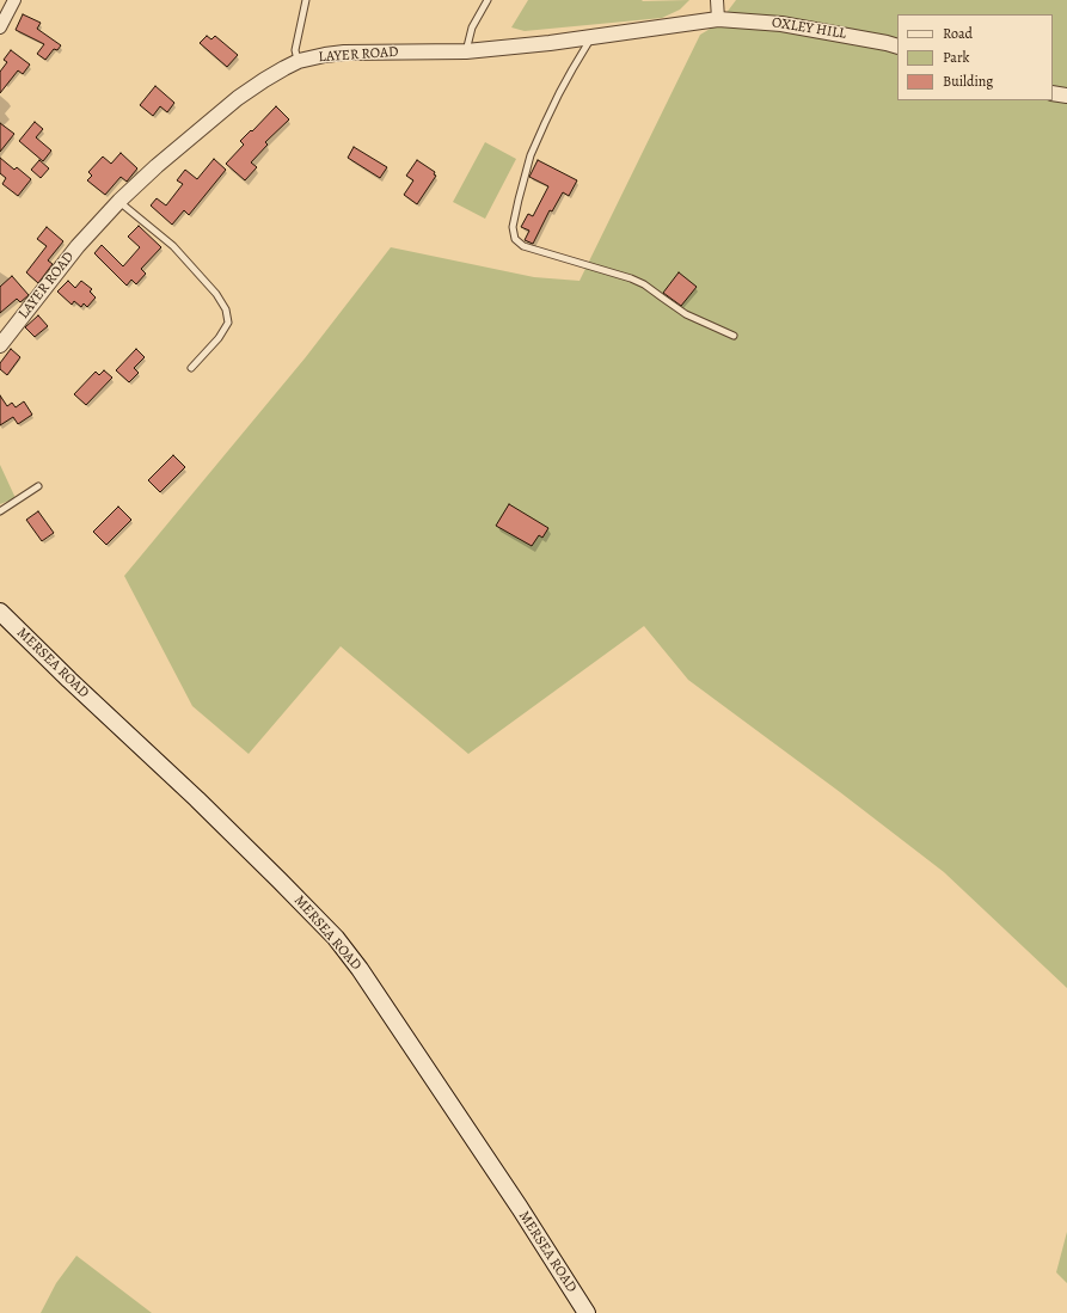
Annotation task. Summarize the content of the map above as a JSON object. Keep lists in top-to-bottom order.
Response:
{
  "streets": {
    "main road": ["MERSEA ROAD"],
    "street": ["OXLEY HILL", "LAYER ROAD"]
  },
  "crossings": [
    ["OXLEY HILL", "LAYER ROAD"]
  ],
  "legend": ["Road", "Park", "Building"]
}
